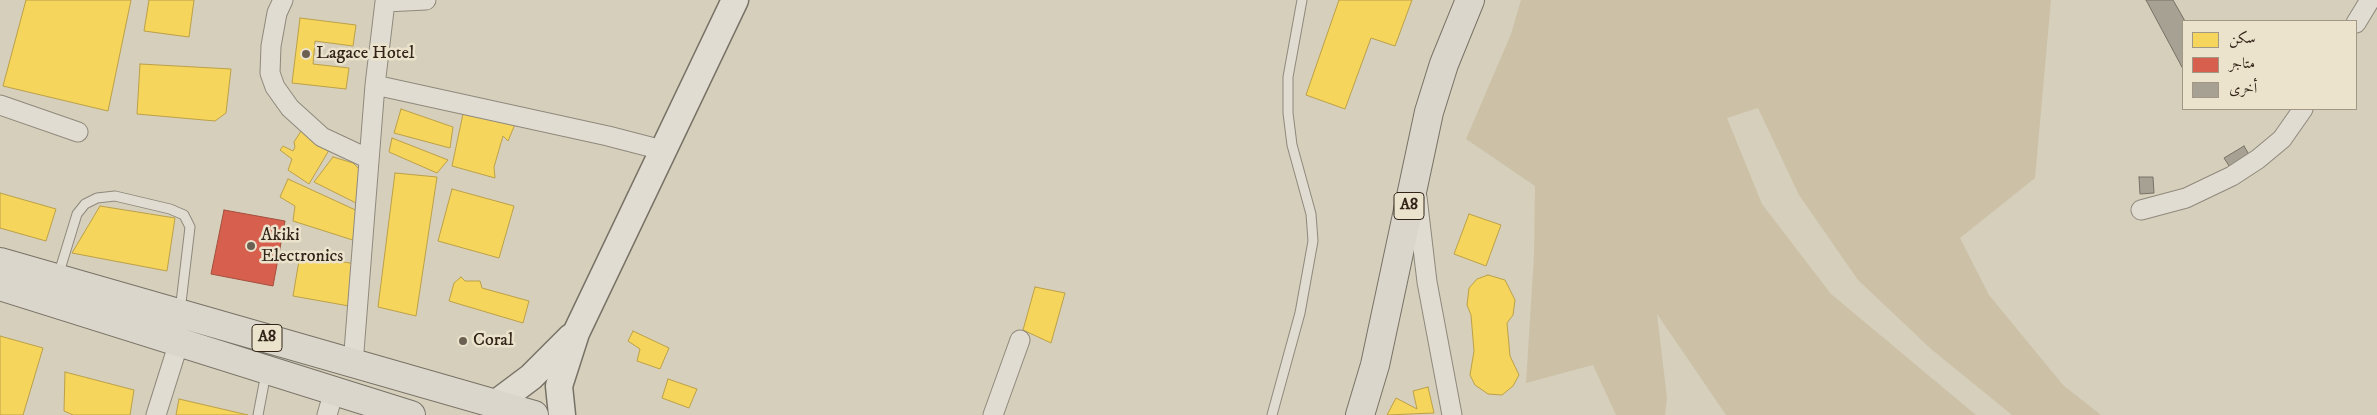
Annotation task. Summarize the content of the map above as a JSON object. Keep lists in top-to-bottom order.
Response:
{
  "streets": {
    "highway": ["A8"]
  },
  "places": ["Lagace Hotel", "Akiki Electronics", "Coral"],
  "legend": ["سكن", "متاجر", "أخرى"]
}
